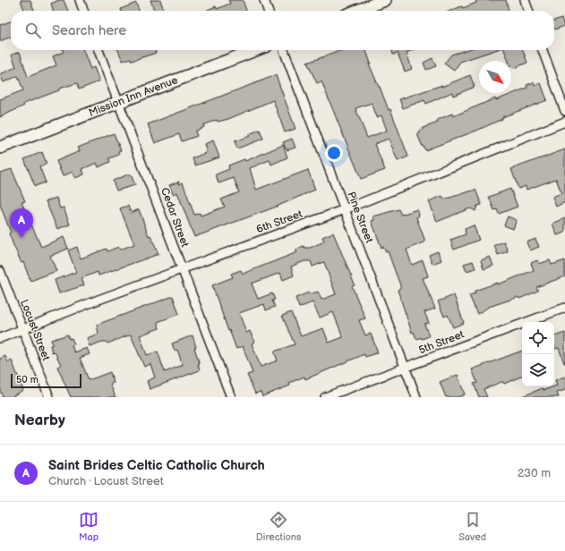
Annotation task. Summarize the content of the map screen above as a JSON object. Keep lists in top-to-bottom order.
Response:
{
  "streets": {
    "main road": ["Mission Inn Avenue"],
    "street": [
      "Cedar Street",
      "Pine Street",
      "6th Street",
      "Locust Street",
      "5th Street"
    ]
  },
  "crossings": [
    ["Mission Inn Avenue", "Cedar Street"],
    ["Cedar Street", "6th Street"],
    ["Pine Street", "6th Street"],
    ["Pine Street", "5th Street"],
    ["6th Street", "Locust Street"]
  ],
  "scale_bar": "50 m",
  "north": "bottom right",
  "page": {
    "search": "Search here",
    "pins": "A",
    "scale": "50 m",
    "heading": "Nearby",
    "list": [
      {
        "mark": "A",
        "name": "Saint Brides Celtic Catholic Church",
        "note": "Church · Locust Street",
        "value": "230 m"
      }
    ],
    "nav": ["Map", "Directions", "Saved"]
  }
}
